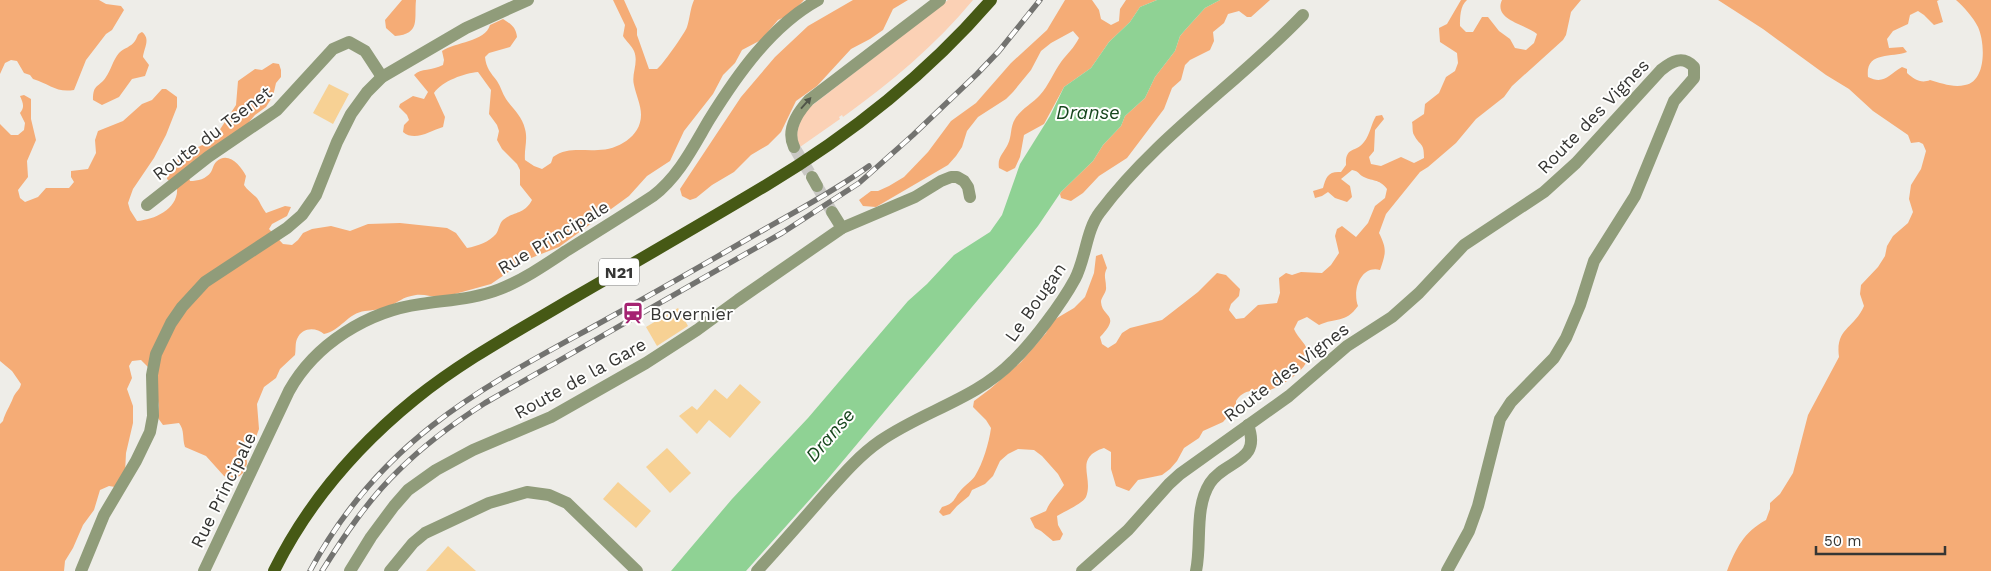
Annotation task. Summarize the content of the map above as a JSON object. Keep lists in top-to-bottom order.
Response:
{
  "streets": {
    "main road": ["N21"],
    "street": [
      "Route des Vignes",
      "Route du Tsenet",
      "Rue Principale",
      "Le Bougan",
      "Route de la Gare"
    ]
  },
  "water": ["Dranse"],
  "places": {
    "station": ["Bovernier"]
  },
  "scale_bar": "50 m"
}
